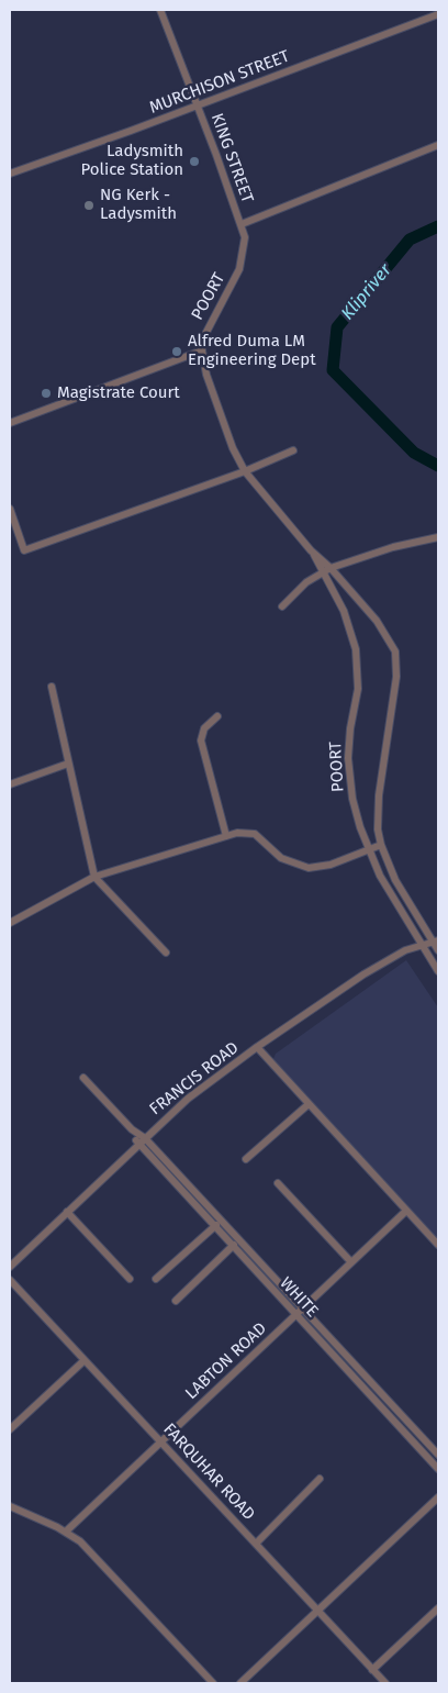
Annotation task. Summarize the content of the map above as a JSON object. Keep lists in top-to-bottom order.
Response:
{
  "streets": {
    "street": [
      "MURCHISON STREET",
      "KING STREET",
      "POORT",
      "FRANCIS ROAD",
      "WHITE",
      "LABTON ROAD",
      "FARQUHAR ROAD"
    ]
  },
  "crossings": [
    ["MURCHISON STREET", "KING STREET"],
    ["KING STREET", "POORT"],
    ["POORT", "FRANCIS ROAD"],
    ["FRANCIS ROAD", "WHITE"],
    ["WHITE", "LABTON ROAD"],
    ["LABTON ROAD", "FARQUHAR ROAD"]
  ],
  "water": ["Klipriver"],
  "places": [
    "Ladysmith Police Station",
    "NG Kerk - Ladysmith",
    "Alfred Duma LM Engineering Dept",
    "Magistrate Court"
  ]
}
